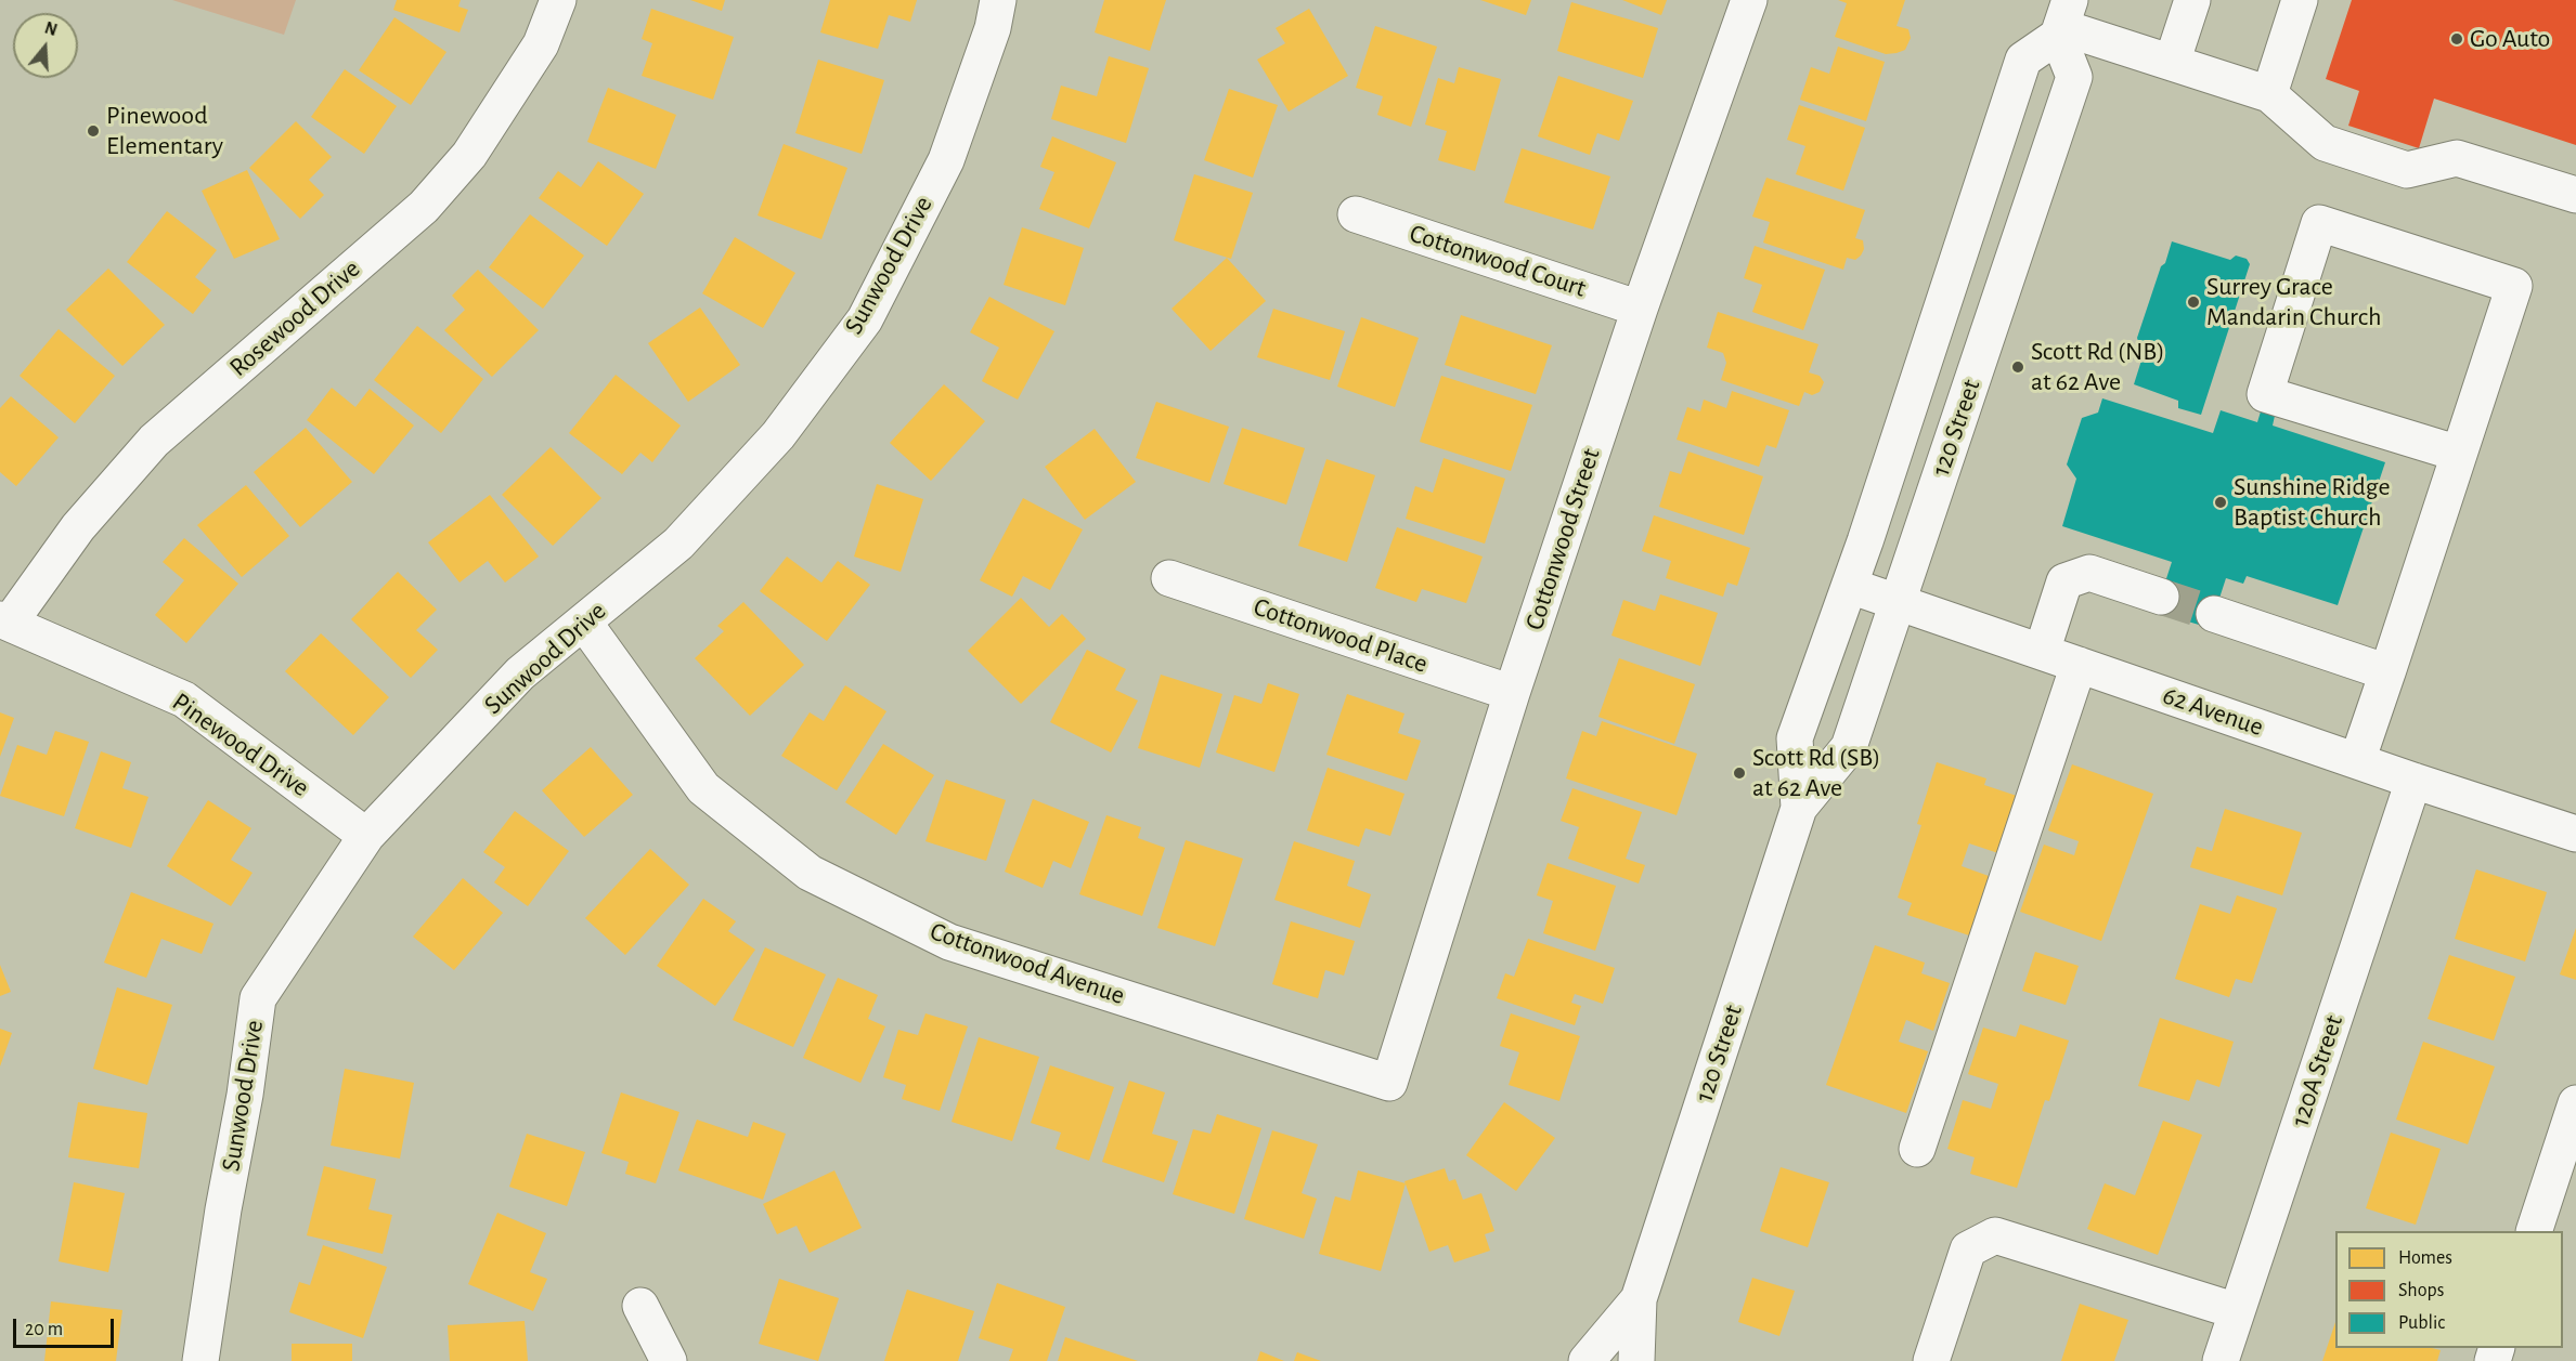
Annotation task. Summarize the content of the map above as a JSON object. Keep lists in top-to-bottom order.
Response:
{
  "streets": {
    "street": [
      "Cottonwood Court",
      "Sunwood Drive",
      "Rosewood Drive",
      "120 Street",
      "Cottonwood Street",
      "Cottonwood Place",
      "62 Avenue",
      "Pinewood Drive",
      "Cottonwood Avenue",
      "120A Street"
    ]
  },
  "crossings": [
    ["Cottonwood Court", "Cottonwood Street"],
    ["Sunwood Drive", "Pinewood Drive"],
    ["Sunwood Drive", "Cottonwood Avenue"],
    ["Rosewood Drive", "Pinewood Drive"],
    ["120 Street", "62 Avenue"],
    ["Cottonwood Street", "Cottonwood Place"],
    ["Cottonwood Street", "Cottonwood Avenue"],
    ["62 Avenue", "120A Street"]
  ],
  "places": [
    "Go Auto",
    "Pinewood Elementary",
    "Surrey Grace Mandarin Church",
    "Scott Rd (NB) at 62 Ave",
    "Sunshine Ridge Baptist Church",
    "Scott Rd (SB) at 62 Ave"
  ],
  "legend": ["Homes", "Shops", "Public"],
  "scale_bar": "20 m",
  "north": "top"
}
